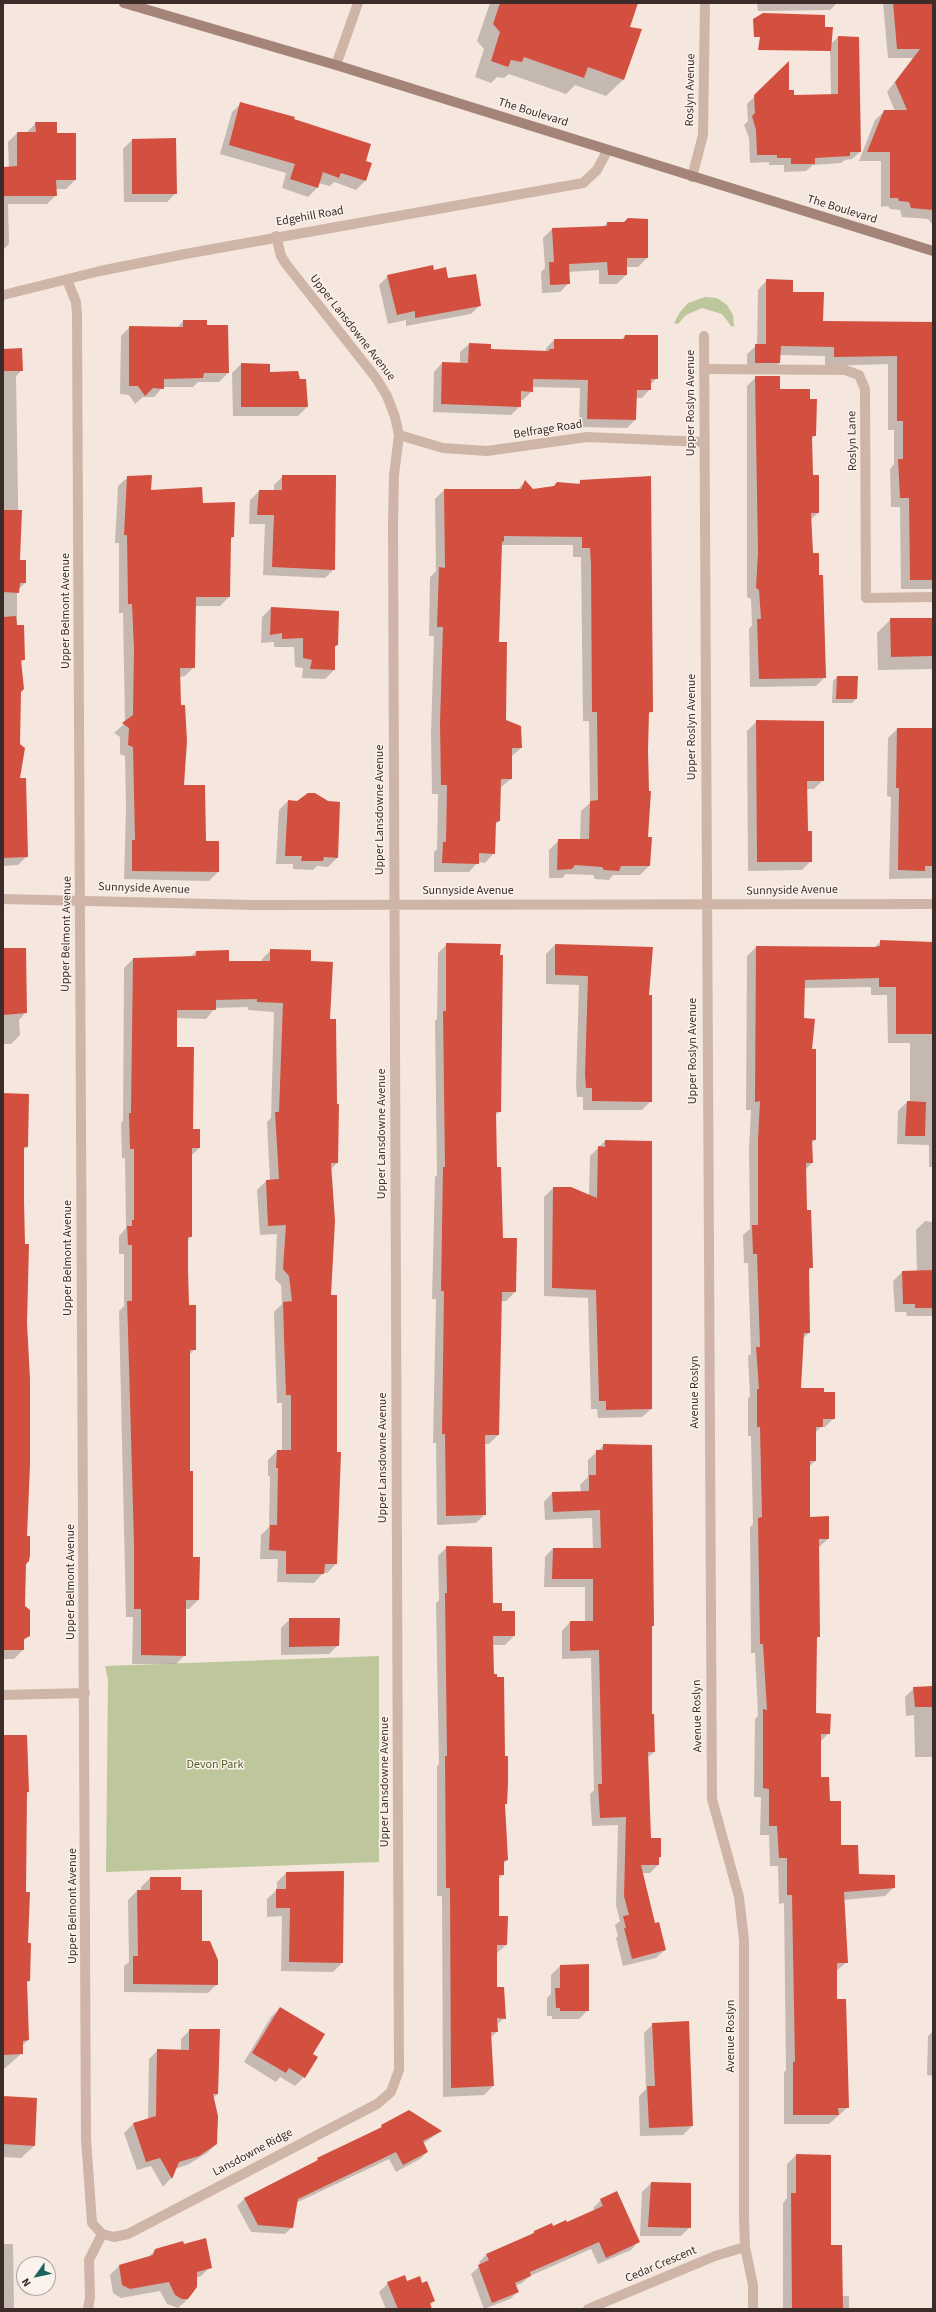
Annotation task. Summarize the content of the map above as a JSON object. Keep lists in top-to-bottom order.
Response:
{
  "streets": {
    "main road": ["The Boulevard"],
    "street": [
      "Roslyn Avenue",
      "Edgehill Road",
      "Upper Lansdowne Avenue",
      "Upper Roslyn Avenue",
      "Belfrage Road",
      "Roslyn Lane",
      "Upper Belmont Avenue",
      "Sunnyside Avenue",
      "Avenue Roslyn",
      "Lansdowne Ridge",
      "Cedar Crescent"
    ]
  },
  "crossings": [
    ["Roslyn Avenue", "The Boulevard"],
    ["The Boulevard", "Edgehill Road"],
    ["Edgehill Road", "Upper Lansdowne Avenue"],
    ["Edgehill Road", "Upper Belmont Avenue"],
    ["Upper Lansdowne Avenue", "Belfrage Road"],
    ["Upper Lansdowne Avenue", "Sunnyside Avenue"],
    ["Upper Lansdowne Avenue", "Lansdowne Ridge"],
    ["Upper Roslyn Avenue", "Belfrage Road"],
    ["Upper Roslyn Avenue", "Roslyn Lane"],
    ["Upper Roslyn Avenue", "Sunnyside Avenue"],
    ["Upper Roslyn Avenue", "Avenue Roslyn"],
    ["Upper Belmont Avenue", "Sunnyside Avenue"],
    ["Upper Belmont Avenue", "Lansdowne Ridge"],
    ["Avenue Roslyn", "Cedar Crescent"]
  ],
  "parks": ["Devon Park"],
  "north": "bottom left"
}
